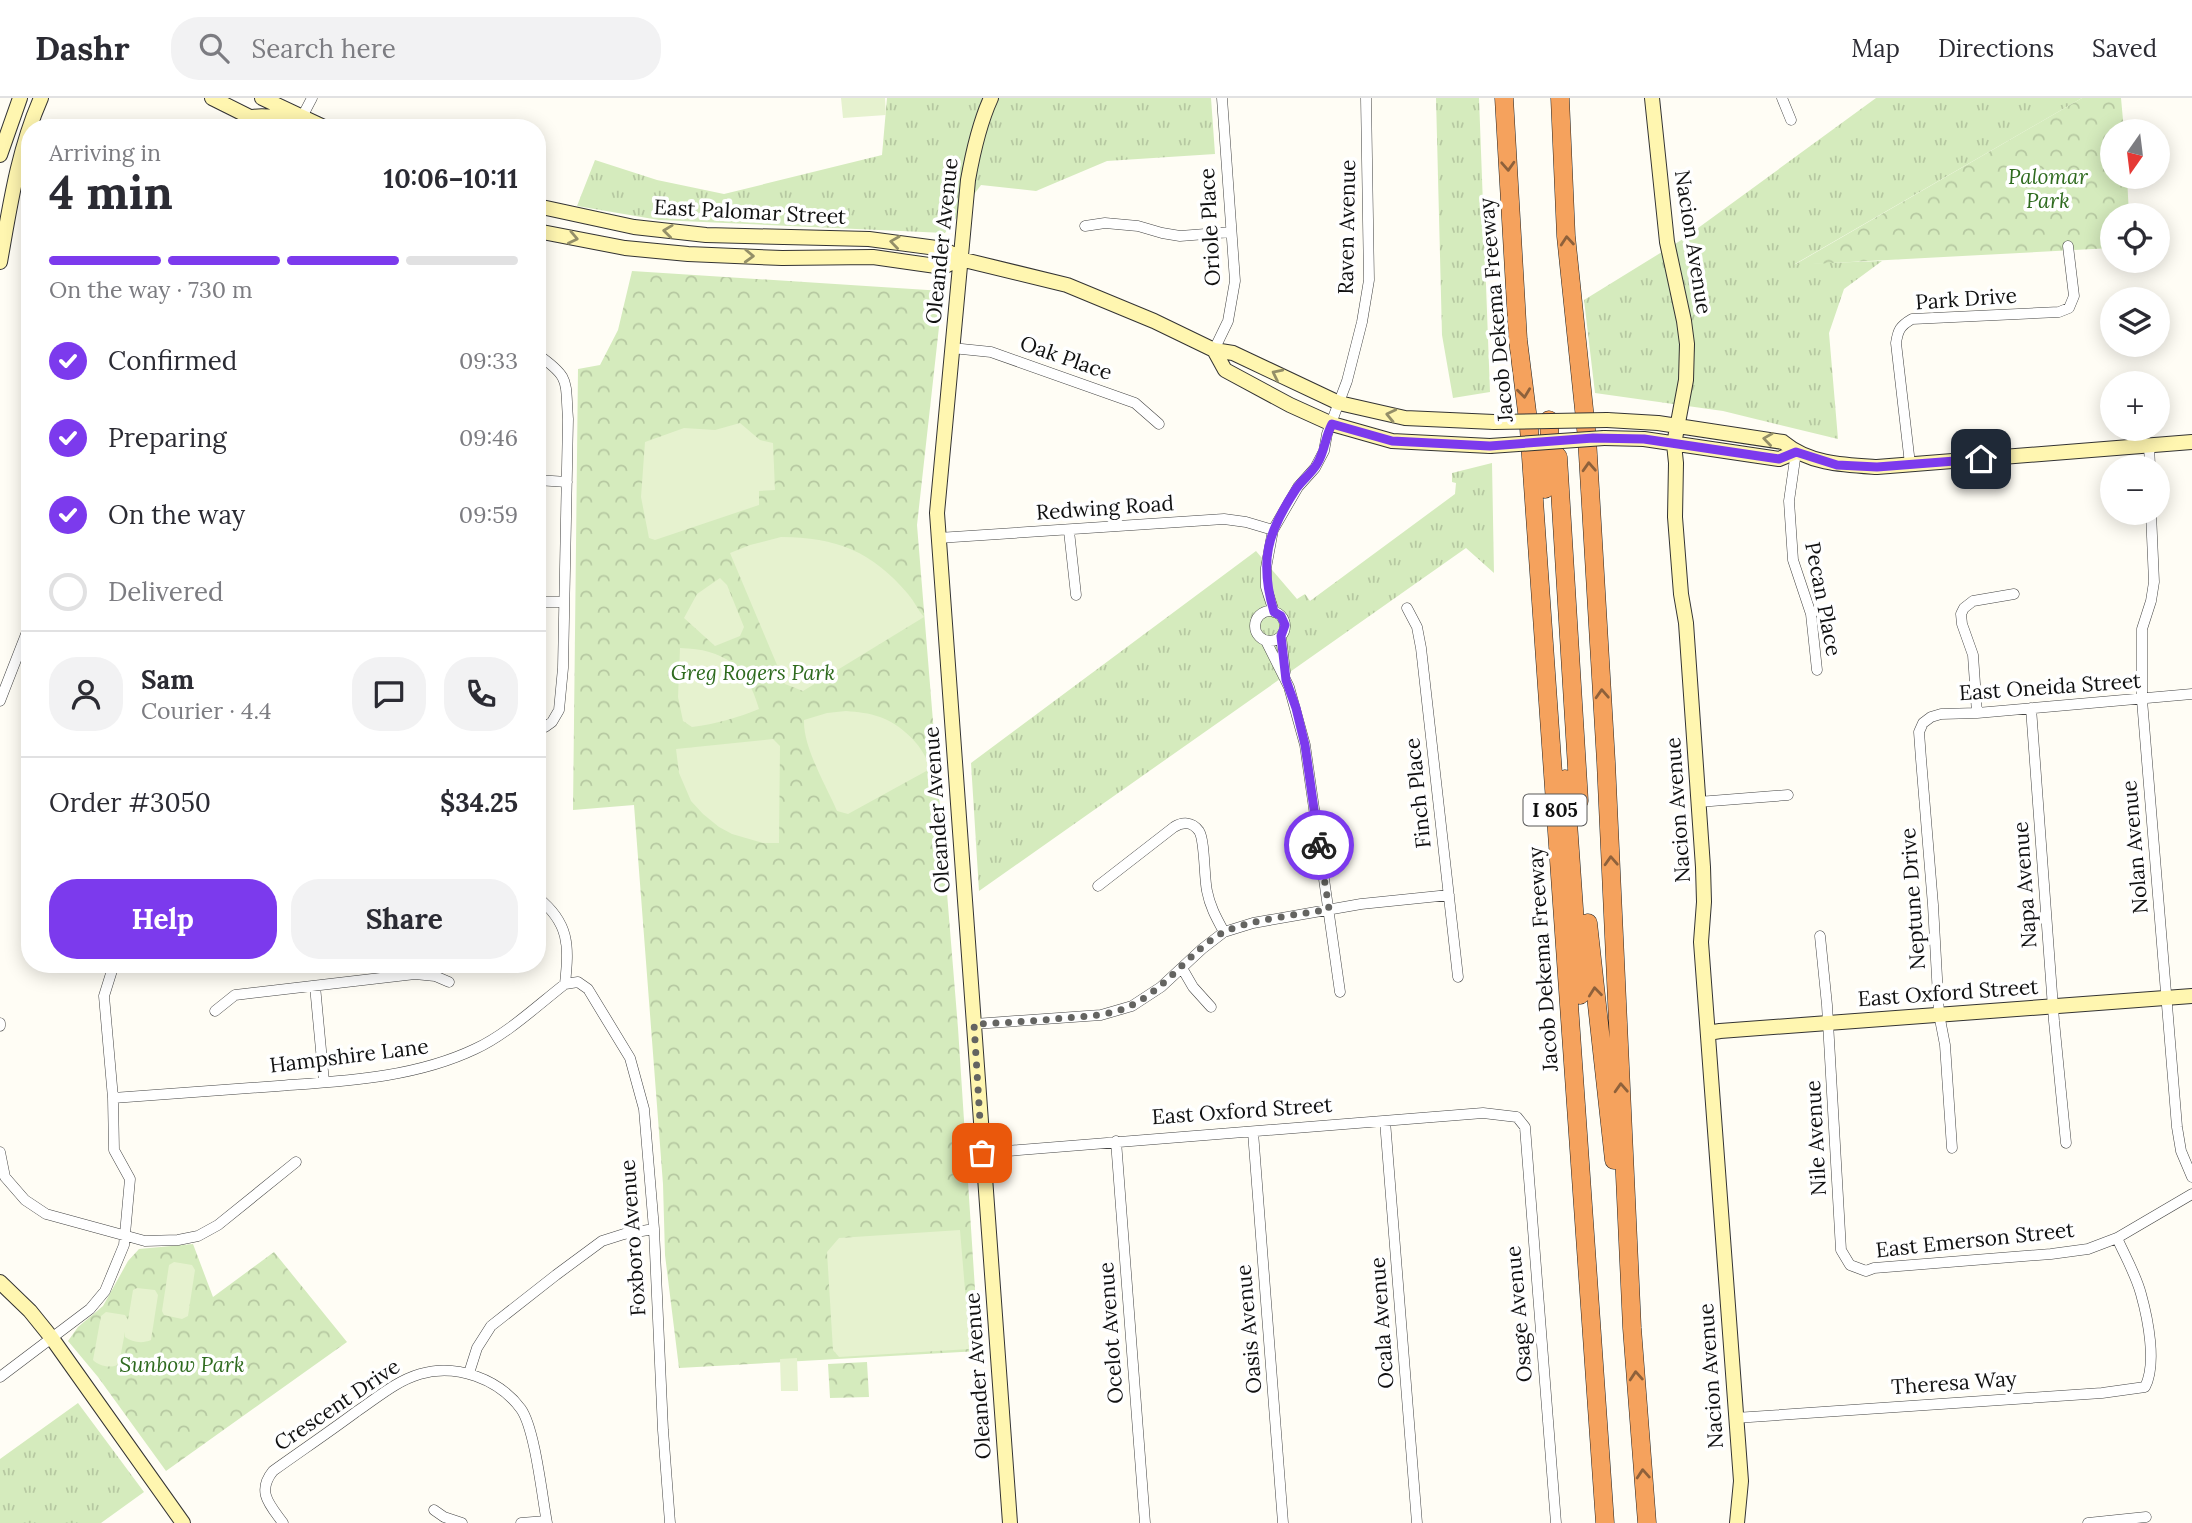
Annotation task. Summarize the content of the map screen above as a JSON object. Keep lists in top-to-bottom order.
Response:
{
  "streets": {
    "highway": ["Jacob Dekema Freeway", "I 805"],
    "street": [
      "East Palomar Street",
      "Oriole Place",
      "Raven Avenue",
      "Oleander Avenue",
      "Nacion Avenue",
      "Park Drive",
      "Oak Place",
      "Redwing Road",
      "Pecan Place",
      "East Oneida Street",
      "Finch Place",
      "Nolan Avenue",
      "Napa Avenue",
      "Neptune Drive",
      "East Oxford Street",
      "Hampshire Lane",
      "Nile Avenue",
      "Foxboro Avenue",
      "East Emerson Street",
      "Osage Avenue",
      "Ocala Avenue",
      "Oasis Avenue",
      "Ocelot Avenue",
      "Theresa Way",
      "Crescent Drive"
    ]
  },
  "crossings": [
    ["East Palomar Street", "Oriole Place"],
    ["East Palomar Street", "Raven Avenue"],
    ["East Palomar Street", "Oleander Avenue"],
    ["East Palomar Street", "Nacion Avenue"],
    ["East Palomar Street", "Park Drive"],
    ["East Palomar Street", "Pecan Place"],
    ["Raven Avenue", "Redwing Road"],
    ["Oleander Avenue", "Oak Place"],
    ["Oleander Avenue", "Redwing Road"],
    ["Oleander Avenue", "East Oxford Street"],
    ["Nacion Avenue", "East Oxford Street"],
    ["Nacion Avenue", "Theresa Way"],
    ["East Oneida Street", "Nolan Avenue"],
    ["East Oneida Street", "Napa Avenue"],
    ["East Oneida Street", "Neptune Drive"],
    ["Nolan Avenue", "East Oxford Street"],
    ["Napa Avenue", "East Oxford Street"],
    ["Neptune Drive", "East Oxford Street"],
    ["East Oxford Street", "Nile Avenue"],
    ["East Oxford Street", "Osage Avenue"],
    ["East Oxford Street", "Ocala Avenue"],
    ["East Oxford Street", "Oasis Avenue"],
    ["East Oxford Street", "Ocelot Avenue"],
    ["Hampshire Lane", "Foxboro Avenue"],
    ["Nile Avenue", "East Emerson Street"],
    ["East Emerson Street", "Theresa Way"]
  ],
  "parks": ["Palomar Park", "Greg Rogers Park", "Sunbow Park"],
  "north": "bottom",
  "page": {
    "header": "Dashr",
    "search": "Search here",
    "nav": ["Map", "Directions", "Saved"],
    "map_buttons": ["+", "−"],
    "heading": ["4 min", "Arriving in", "10:06–10:11"],
    "panel": [
      "Sam",
      "Courier · 4.4",
      "Order #3050",
      "$34.25"
    ],
    "bar": "On the way · 730 m",
    "list": [
      ["Confirmed", "09:33"],
      ["Preparing", "09:46"],
      ["On the way", "09:59"],
      "Delivered"
    ],
    "buttons": ["Help", "Share"]
  }
}
